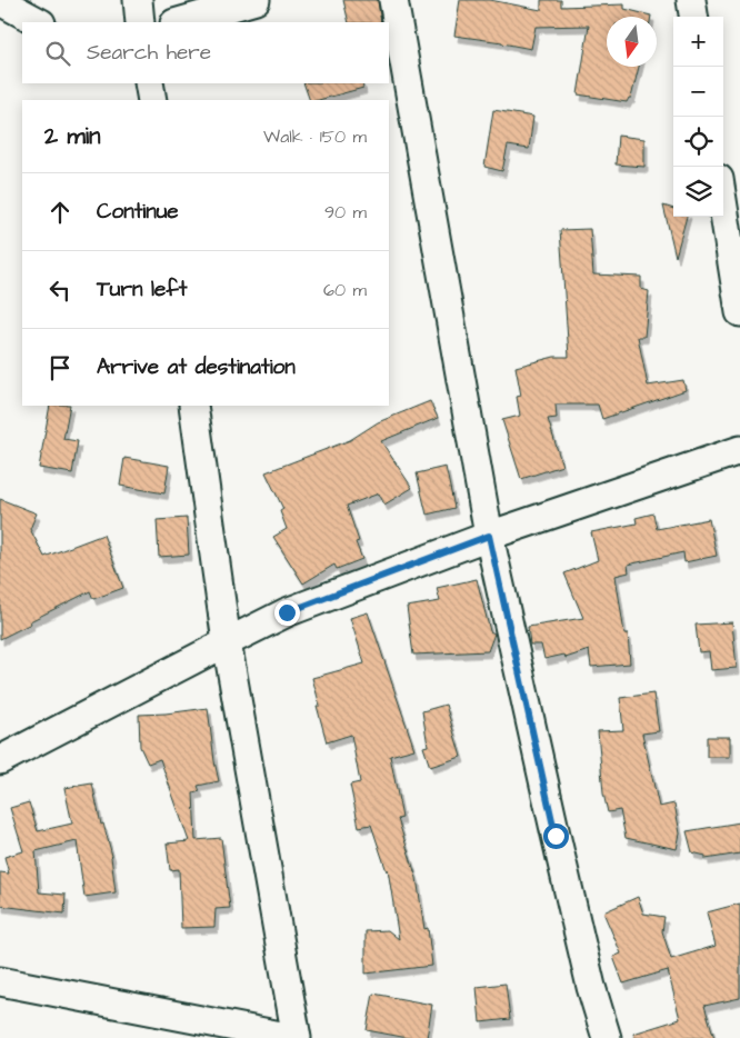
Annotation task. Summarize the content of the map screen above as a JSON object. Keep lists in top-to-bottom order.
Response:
{
  "north": "bottom",
  "page": {
    "map_buttons": ["+", "−"],
    "search": "Search here",
    "heading": ["2 min", "Walk · 150 m"],
    "list": [
      ["Continue", "90 m"],
      ["Turn left", "60 m"],
      "Arrive at destination"
    ]
  }
}
